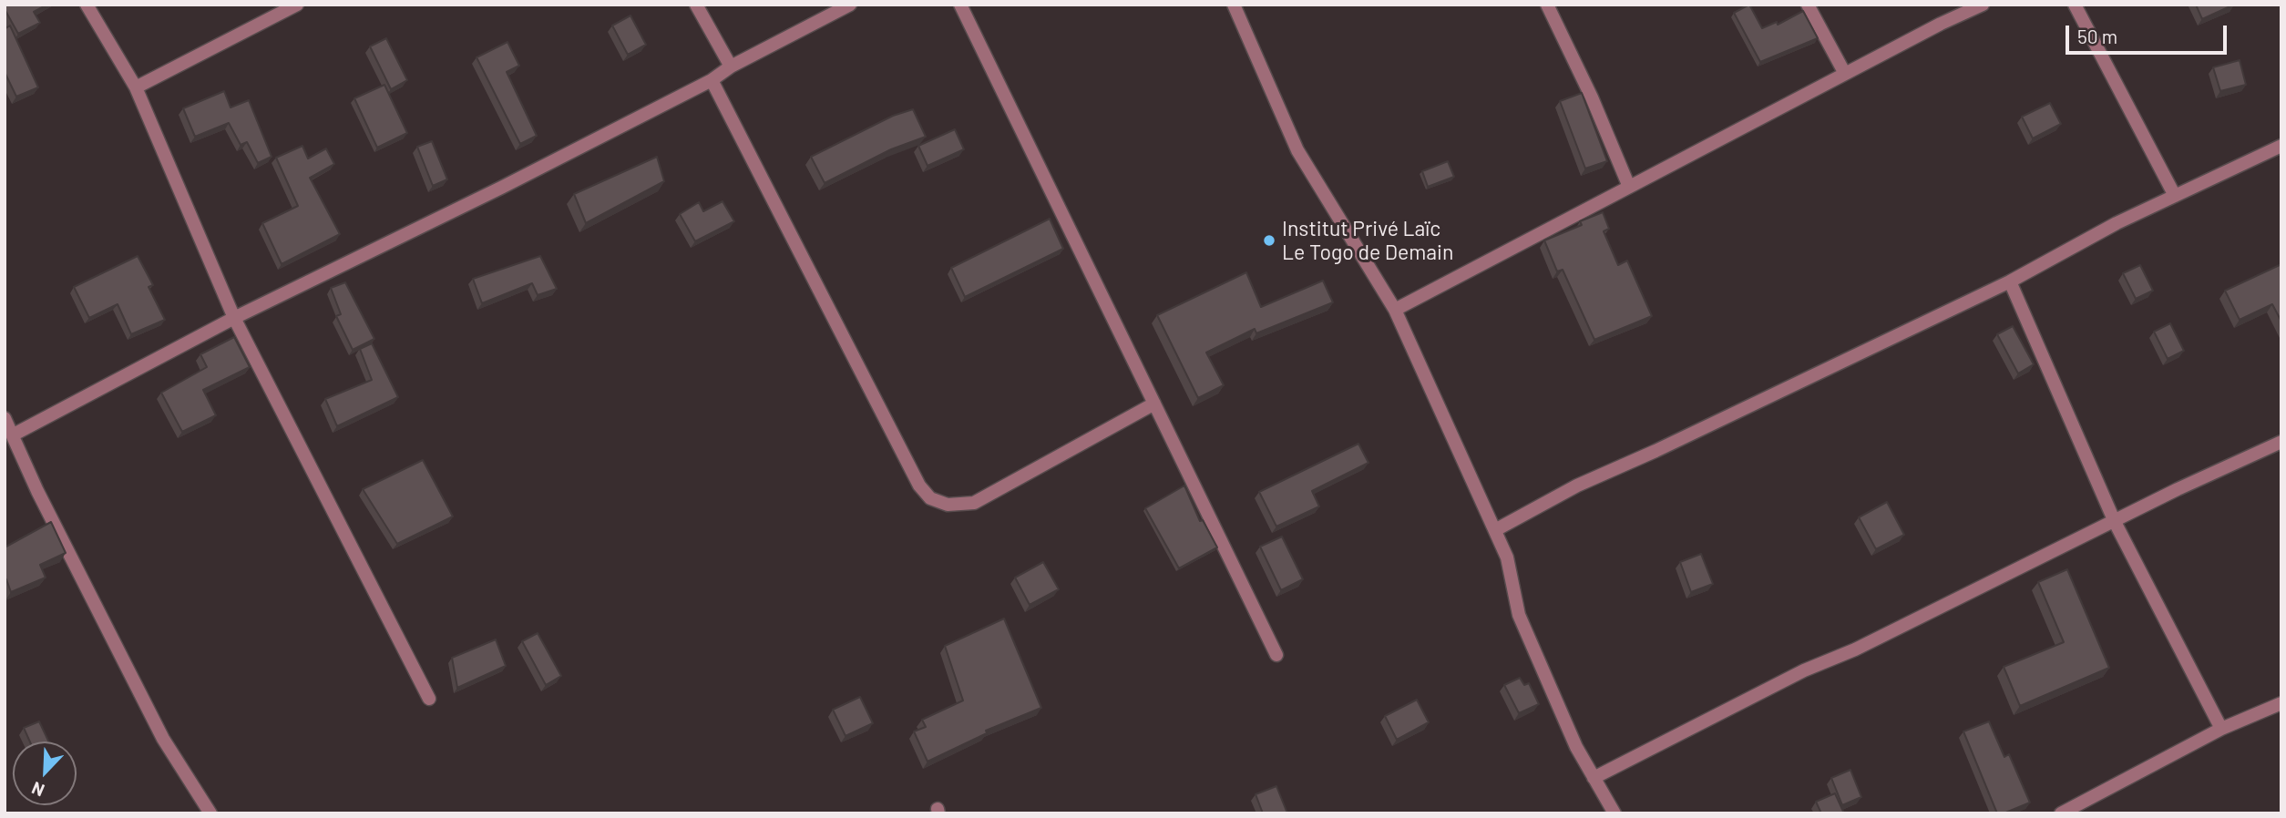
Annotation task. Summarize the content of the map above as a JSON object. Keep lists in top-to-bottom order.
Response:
{
  "places": ["Institut Privé Laïc Le Togo de Demain"],
  "scale_bar": "50 m",
  "north": "bottom left"
}
